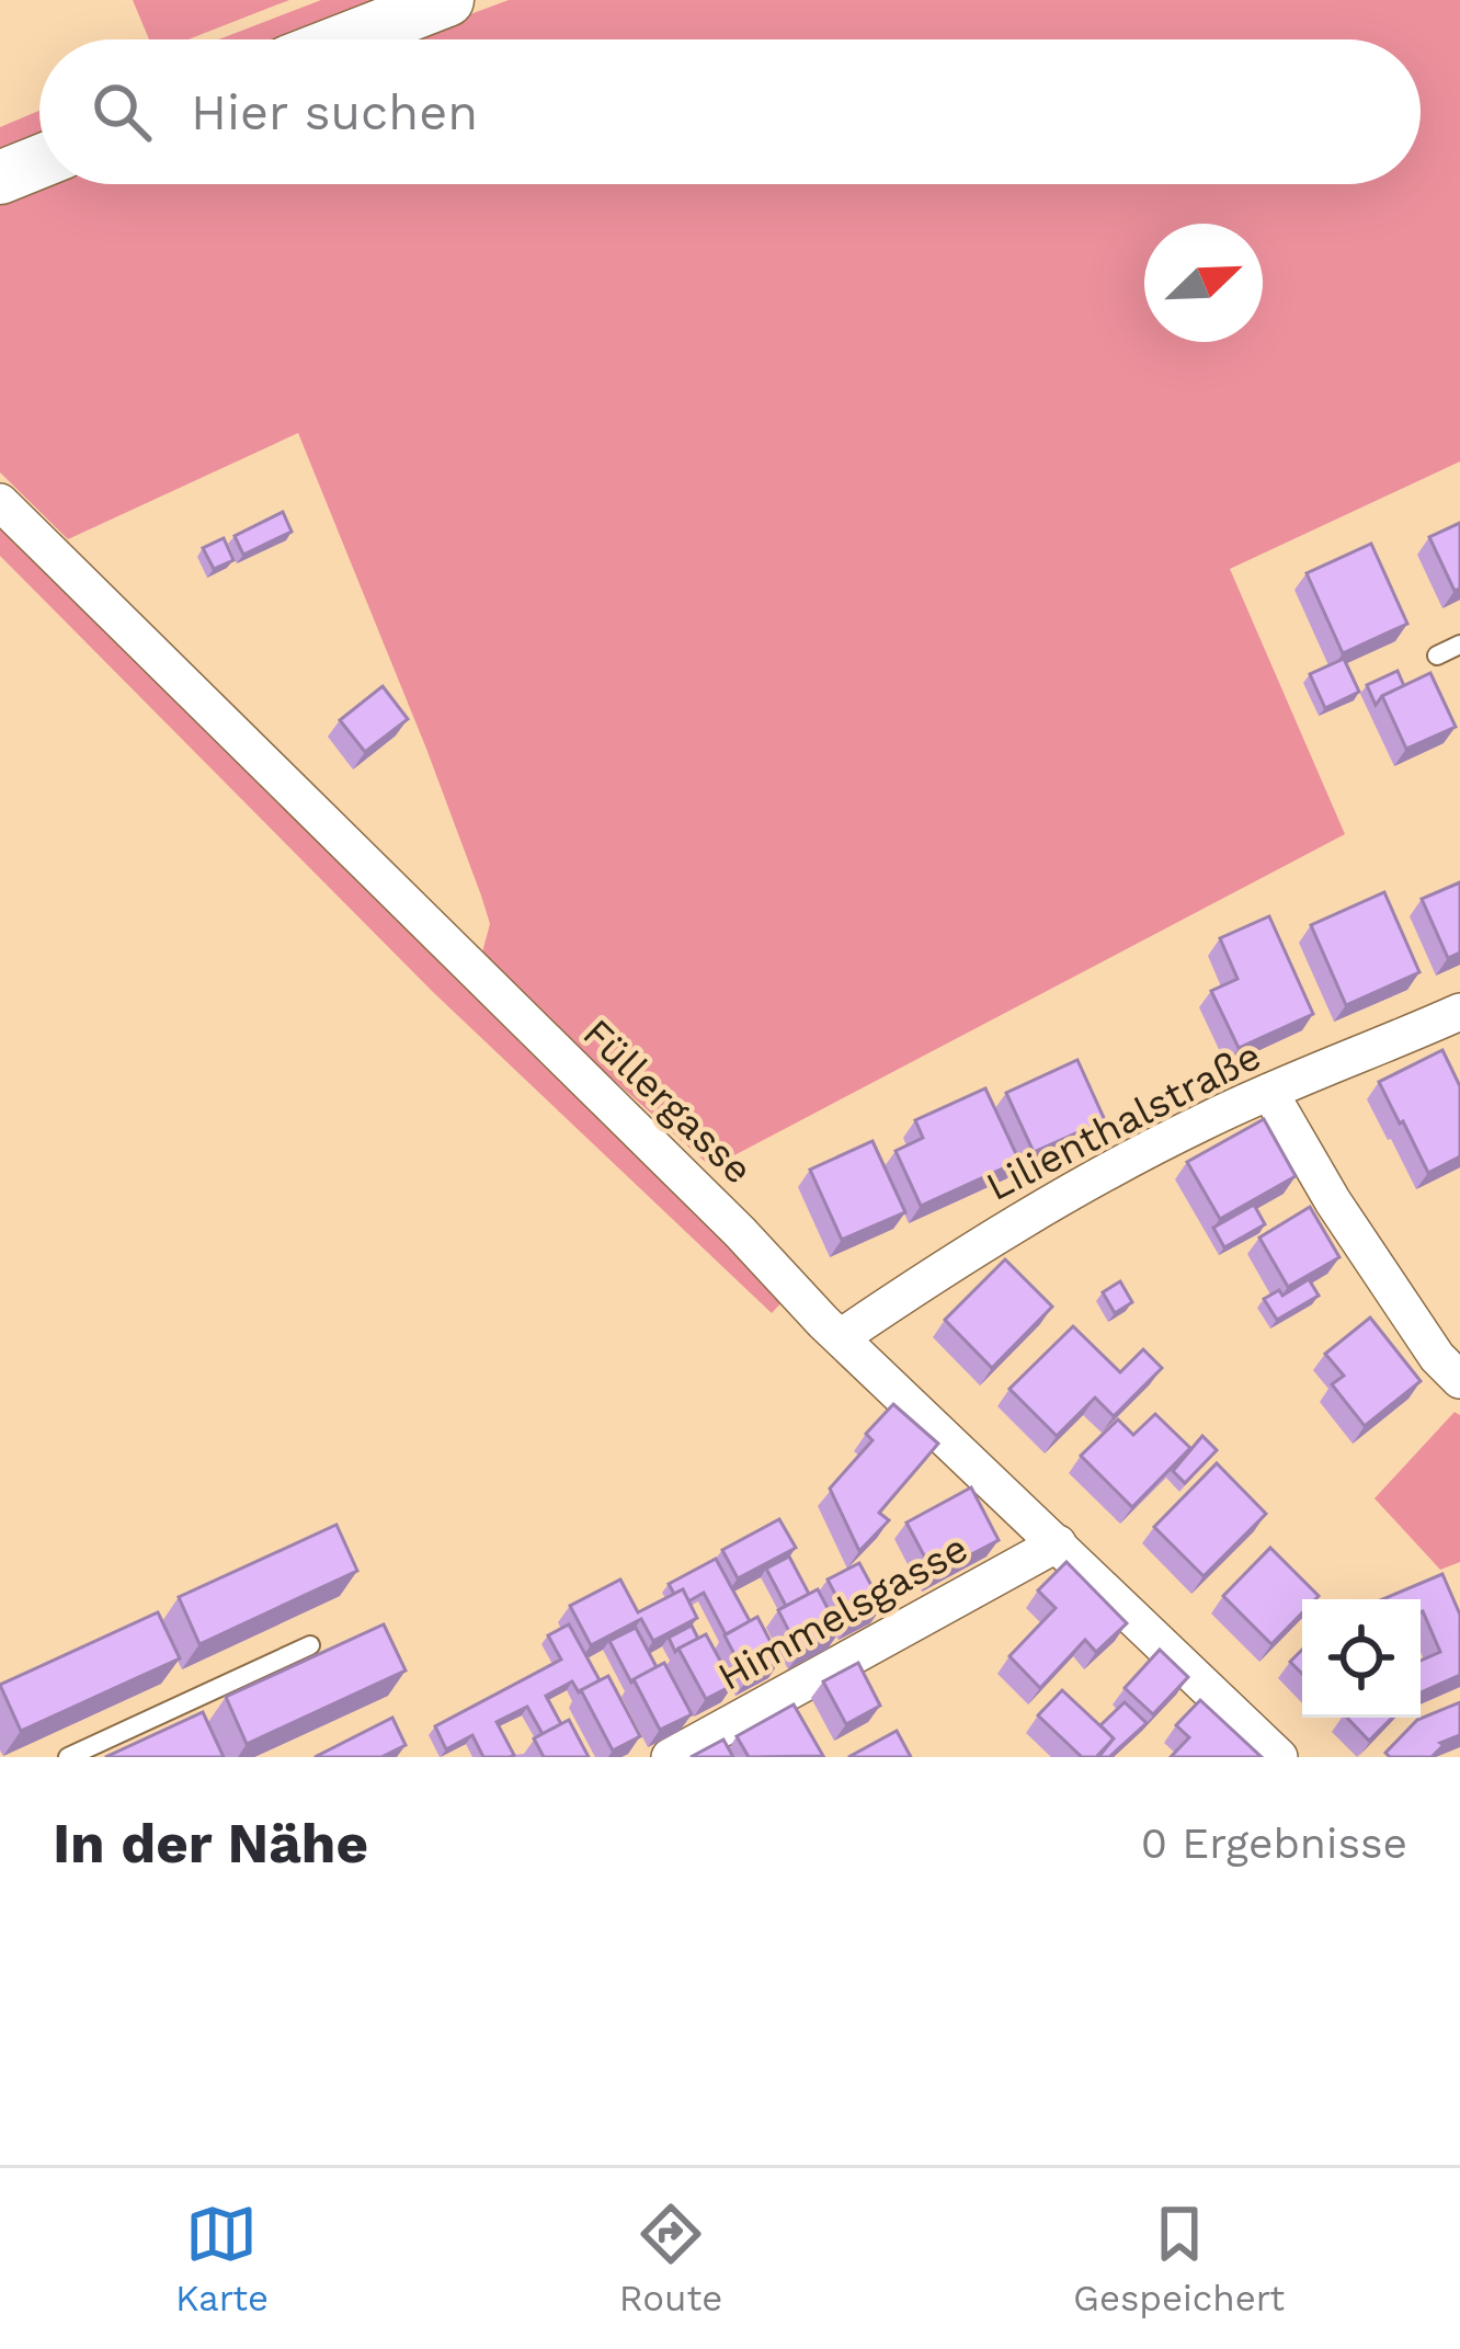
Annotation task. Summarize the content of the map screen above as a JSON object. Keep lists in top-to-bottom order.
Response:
{
  "streets": {
    "street": ["Füllergasse", "Lilienthalstraße", "Himmelsgasse"]
  },
  "crossings": [
    ["Füllergasse", "Lilienthalstraße"],
    ["Füllergasse", "Himmelsgasse"]
  ],
  "north": "top right",
  "page": {
    "search": "Hier suchen",
    "heading": ["In der Nähe", "0 Ergebnisse"],
    "nav": ["Karte", "Route", "Gespeichert"]
  }
}
